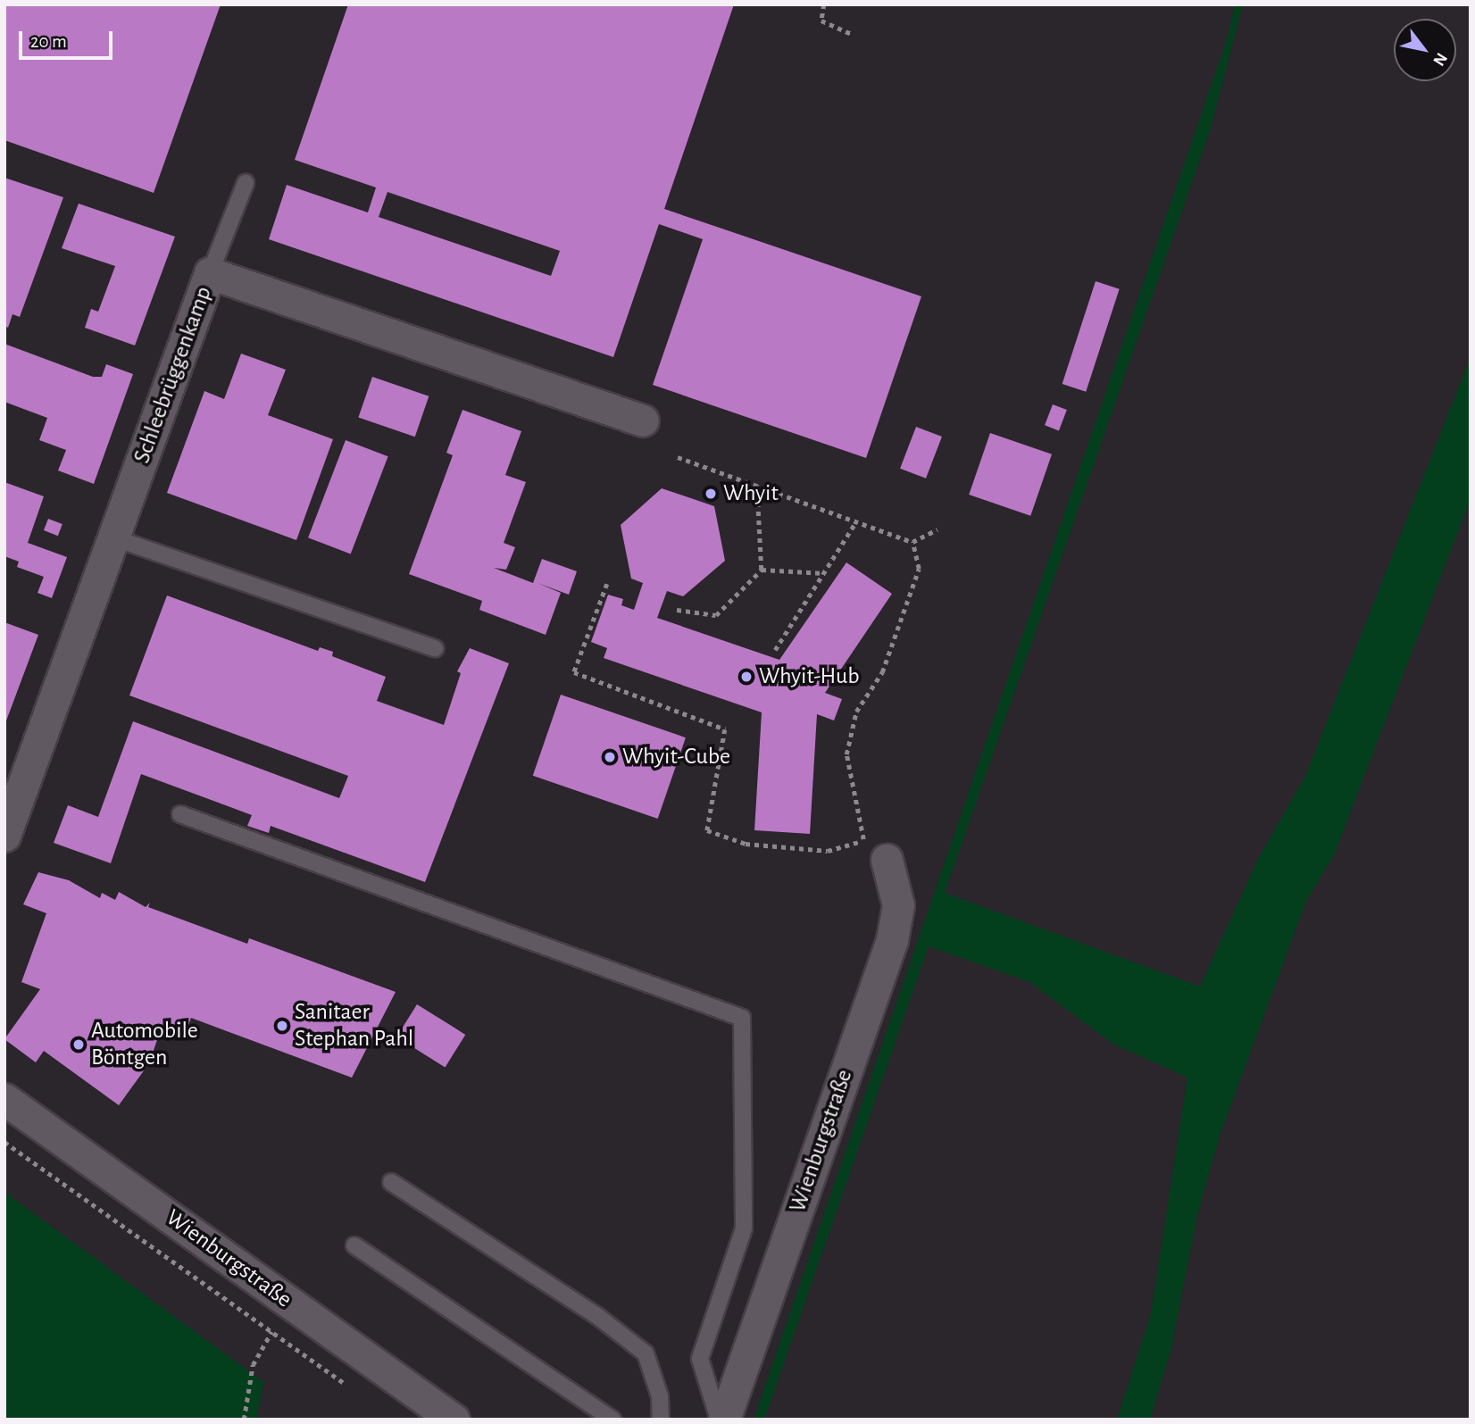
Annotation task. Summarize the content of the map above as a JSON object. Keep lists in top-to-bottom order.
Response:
{
  "streets": {
    "street": ["Schleebrüggenkamp", "Wienburgstraße"]
  },
  "places": [
    "Whyit",
    "Whyit-Hub",
    "Whyit-Cube",
    "Sanitaer Stephan Pahl",
    "Automobile Böntgen"
  ],
  "scale_bar": "20 m",
  "north": "bottom right"
}
